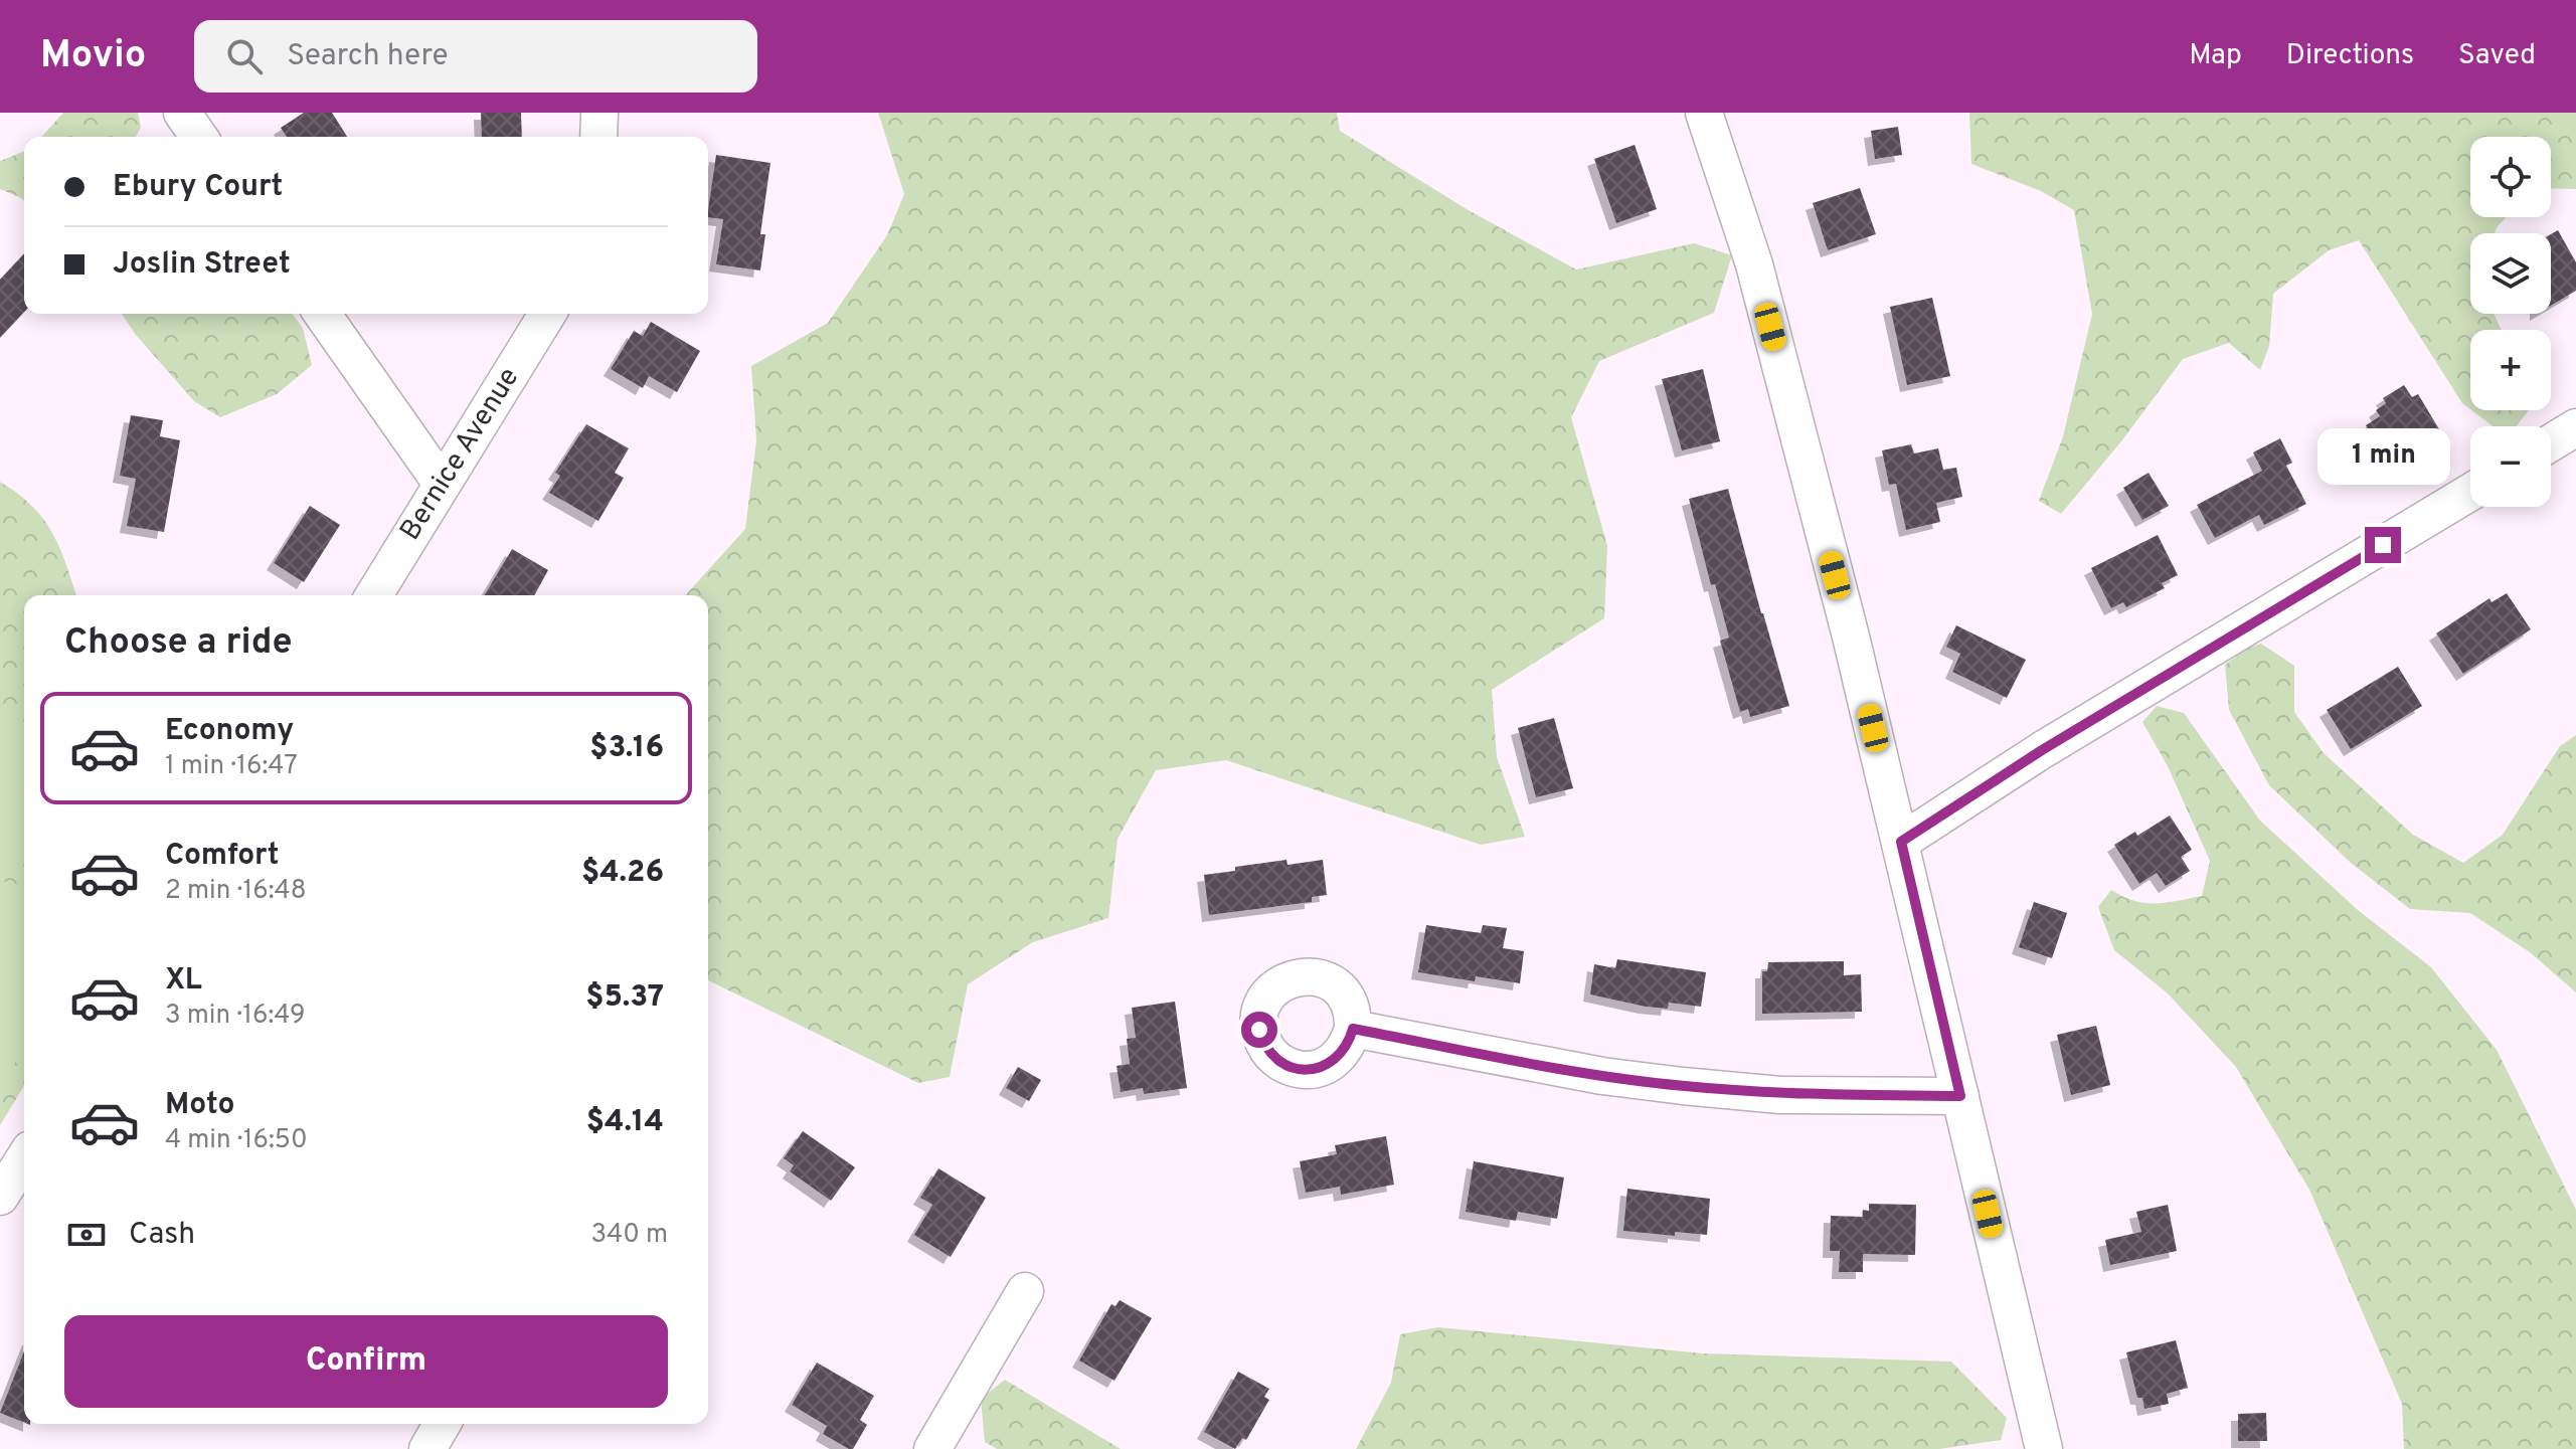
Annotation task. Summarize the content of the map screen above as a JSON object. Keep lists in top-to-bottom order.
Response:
{
  "streets": {
    "street": ["Bernice Avenue"]
  },
  "page": {
    "header": "Movio",
    "search": "Search here",
    "nav": ["Map", "Directions", "Saved"],
    "map_buttons": ["+", "−"],
    "banner": ["Ebury Court", "Joslin Street"],
    "bubble": "1 min",
    "heading": "Choose a ride",
    "list": [
      {
        "name": "Economy",
        "note": "1 min · 16:47",
        "value": "$3.16"
      },
      {
        "name": "Comfort",
        "note": "2 min · 16:48",
        "value": "$4.26"
      },
      {
        "name": "XL",
        "note": "3 min · 16:49",
        "value": "$5.37"
      },
      {
        "name": "Moto",
        "note": "4 min · 16:50",
        "value": "$4.14"
      }
    ],
    "pay": ["Cash", "340 m"],
    "buttons": "Confirm"
  }
}
